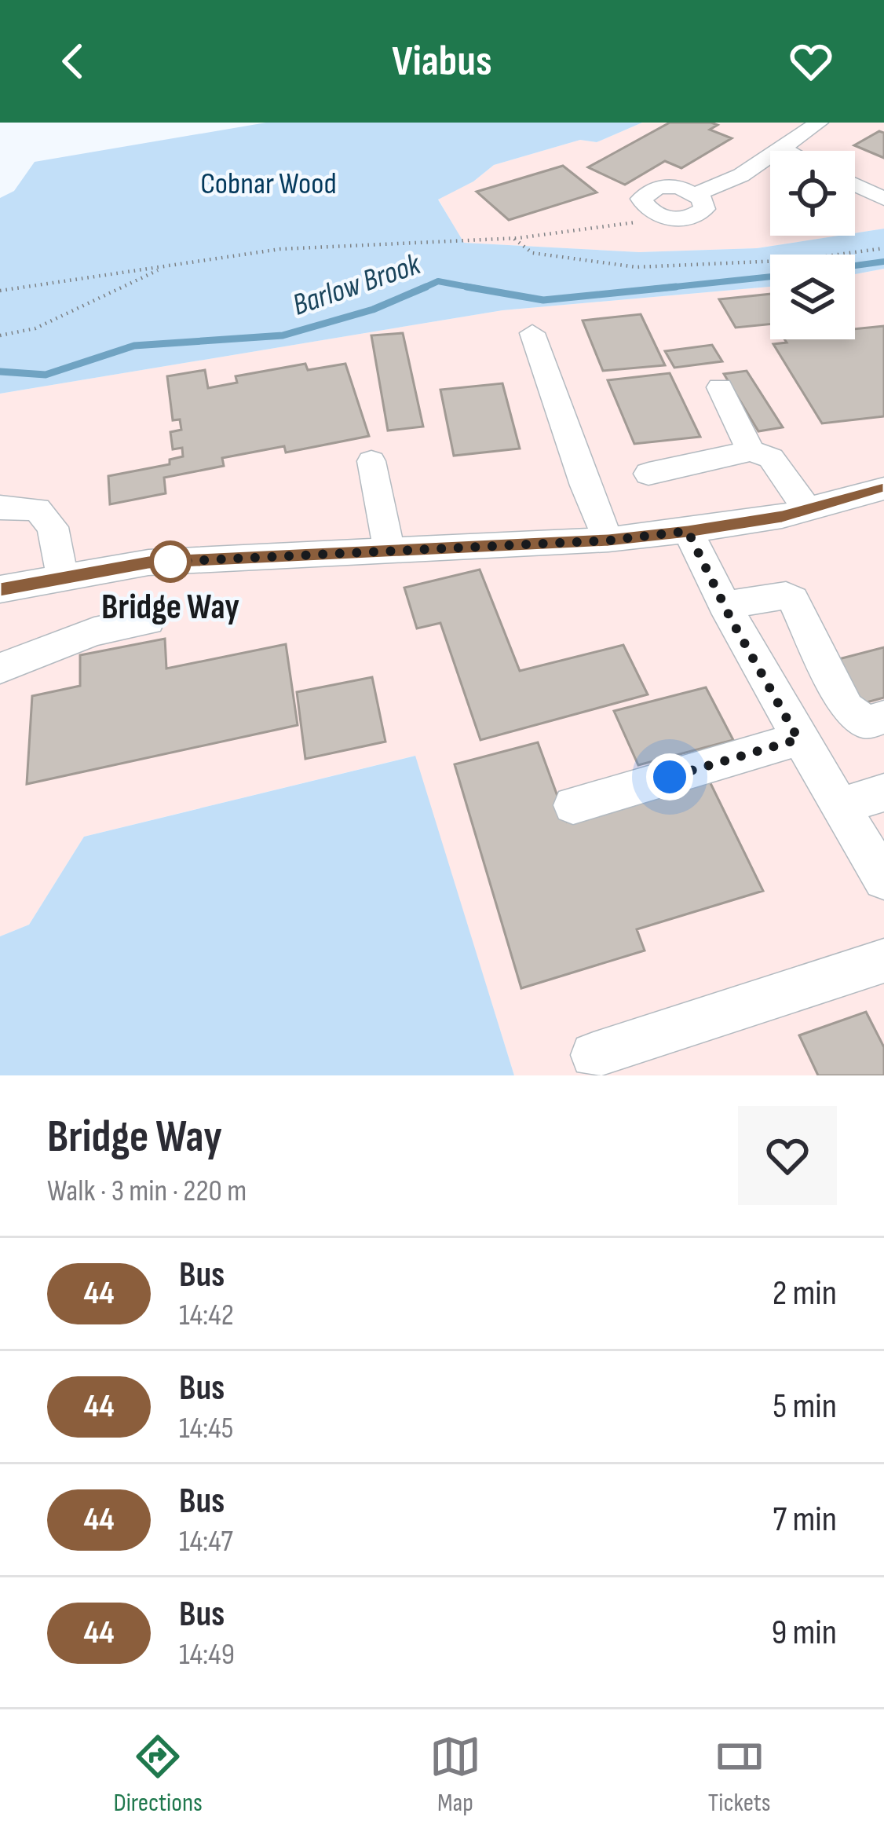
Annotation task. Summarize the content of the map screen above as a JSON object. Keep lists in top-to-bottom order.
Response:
{
  "water": ["Barlow Brook"],
  "parks": ["Cobnar Wood"],
  "places": ["Bridge Way"],
  "lines": ["bus line 44"],
  "page": {
    "header": "Viabus",
    "heading": ["Bridge Way", "Walk · 3 min · 220 m"],
    "list": [
      {
        "mark": "44",
        "name": "Bus",
        "note": "14:42",
        "value": "2 min"
      },
      {
        "mark": "44",
        "name": "Bus",
        "note": "14:45",
        "value": "5 min"
      },
      {
        "mark": "44",
        "name": "Bus",
        "note": "14:47",
        "value": "7 min"
      },
      {
        "mark": "44",
        "name": "Bus",
        "note": "14:49",
        "value": "9 min"
      }
    ],
    "tabs": ["Directions", "Map", "Tickets"]
  }
}
